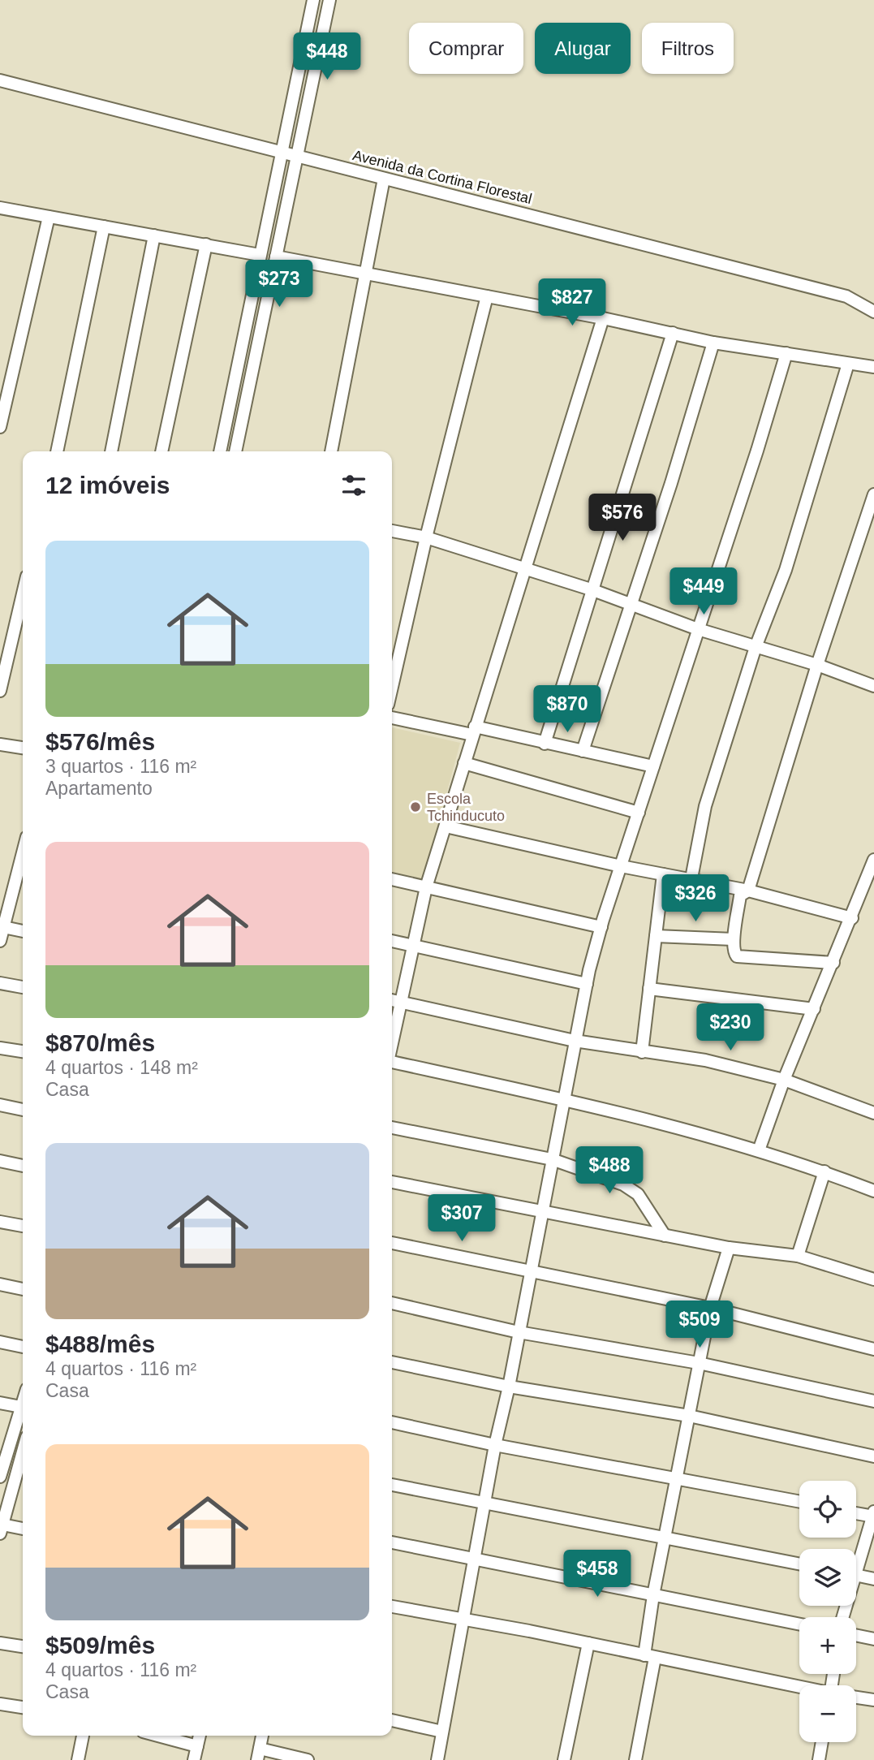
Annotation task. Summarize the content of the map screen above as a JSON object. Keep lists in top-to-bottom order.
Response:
{
  "streets": {
    "street": ["Avenida da Cortina Florestal"]
  },
  "places": ["Escola Tchinducuto"],
  "page": {
    "chip": ["Comprar", "Alugar", "Filtros"],
    "price": [
      "$448",
      "$273",
      "$827",
      "$576",
      "$449",
      "$870",
      "$326",
      "$230",
      "$488",
      "$307",
      "$509",
      "$458"
    ],
    "heading": "12 imóveis",
    "list": [
      {
        "name": "$576/mês",
        "note": "3 quartos · 116 m² · Apartamento"
      },
      {
        "name": "$870/mês",
        "note": "4 quartos · 148 m² · Casa"
      },
      {
        "name": "$488/mês",
        "note": "4 quartos · 116 m² · Casa"
      },
      {
        "name": "$509/mês",
        "note": "4 quartos · 116 m² · Casa"
      }
    ],
    "map_buttons": ["+", "−"]
  }
}
